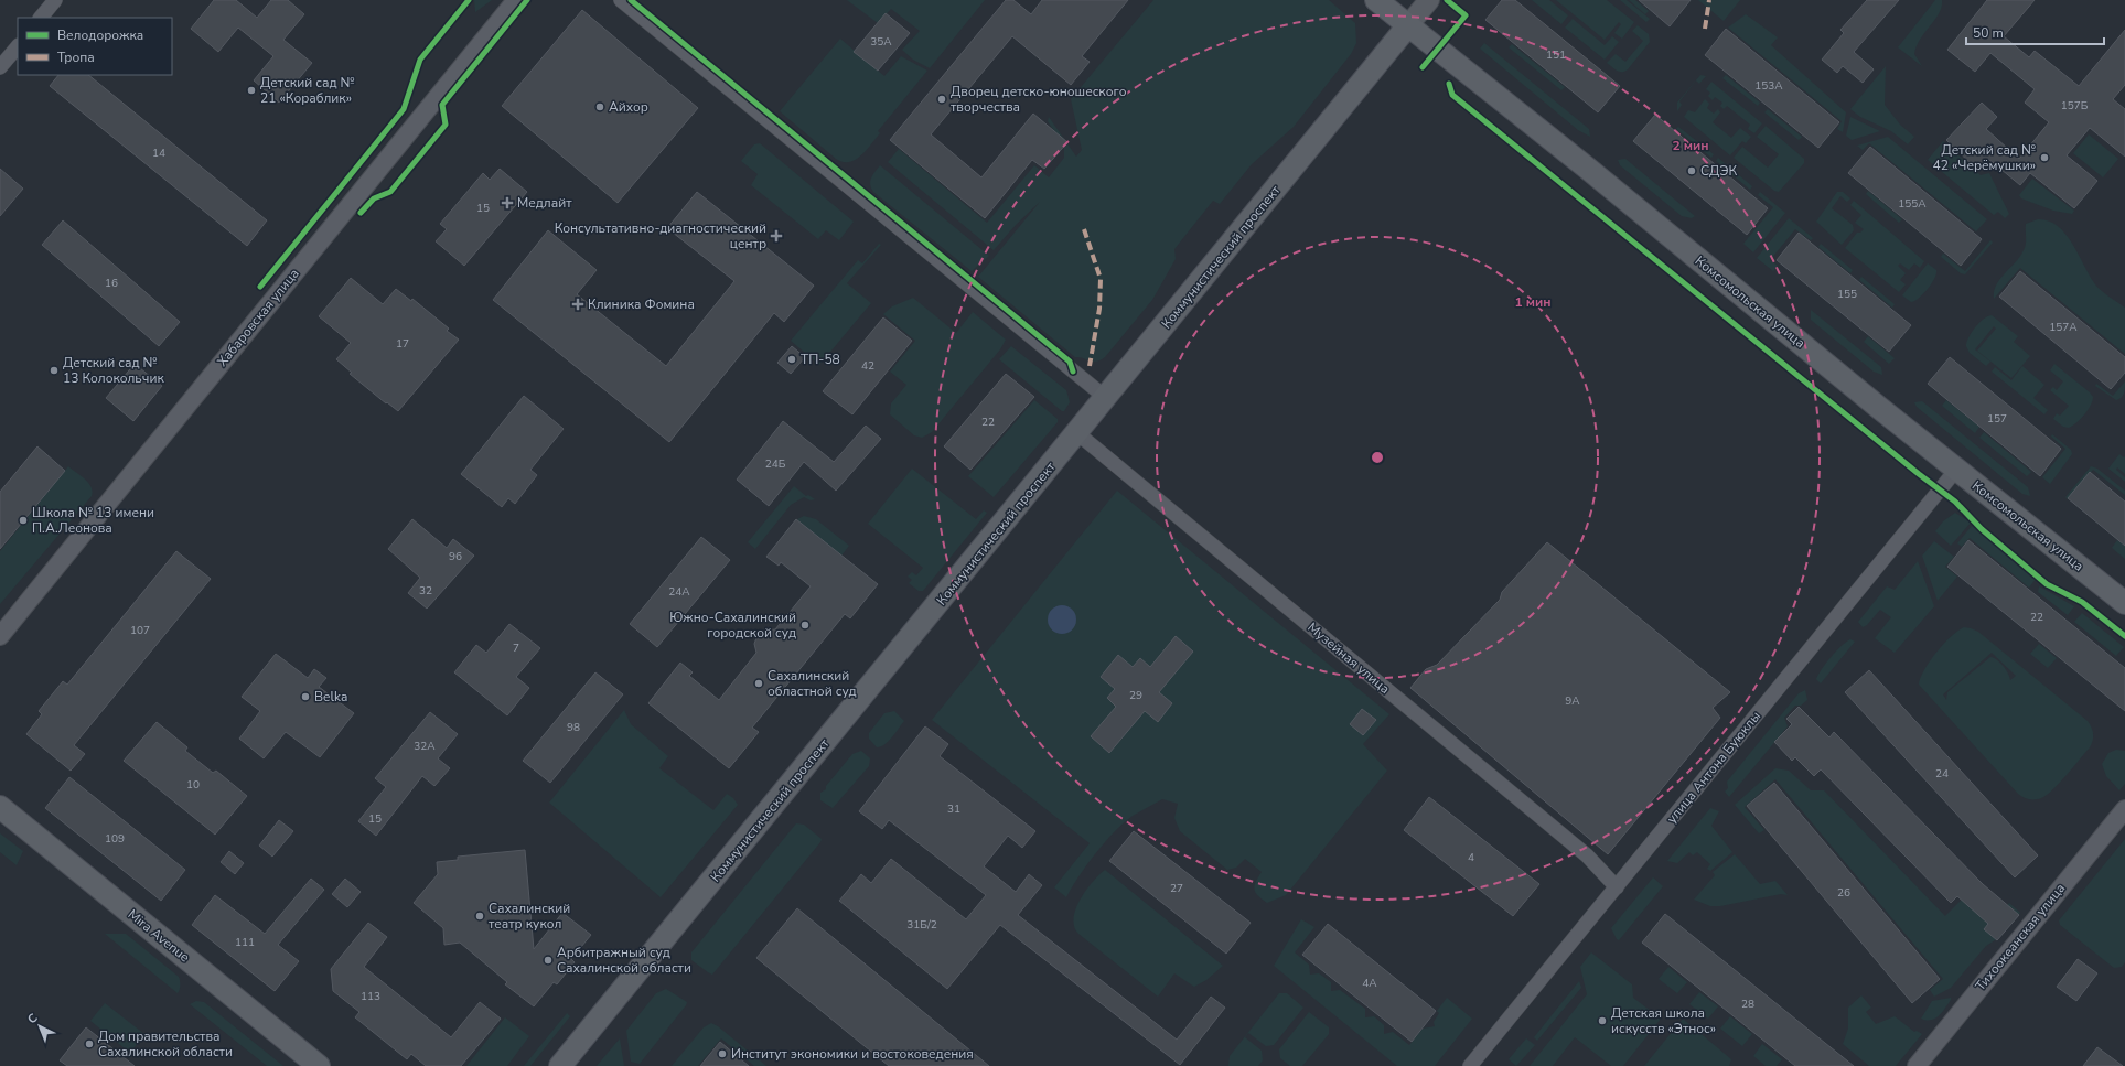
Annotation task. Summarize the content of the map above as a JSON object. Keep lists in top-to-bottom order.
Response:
{
  "streets": {
    "main road": ["Коммунистический проспект", "Комсомольская улица", "Mira Avenue"],
    "street": [
      "Хабаровская улица",
      "Музейная улица",
      "улица Антона Буюклы",
      "Тихоокеанская улица"
    ]
  },
  "crossings": [
    ["Коммунистический проспект", "Комсомольская улица"],
    ["Коммунистический проспект", "Музейная улица"],
    ["Комсомольская улица", "улица Антона Буюклы"],
    ["Музейная улица", "улица Антона Буюклы"]
  ],
  "places": {
    "other": [
      "Детский сад № 21 «Кораблик»",
      "Дворец детско-юношеского творчества",
      "Айхор",
      "Детский сад № 42 «Черёмушки»",
      "СДЭК",
      "ТП-58",
      "Детский сад № 13 Колокольчик",
      "Школа № 13 имени П.А.Леонова",
      "Южно-Сахалинский городской суд",
      "Сахалинский областной суд",
      "Belka",
      "Сахалинский театр кукол",
      "Арбитражный суд Сахалинской области",
      "Детская школа искусств «Этнос»",
      "Дом правительства Сахалинской области",
      "Институт экономики и востоковедения"
    ],
    "health": ["Медлайт", "Консультативно-диагностический центр", "Клиника Фомина"]
  },
  "house_numbers": [
    "35А",
    "151",
    "153А",
    "157Б",
    "14",
    "155А",
    "15",
    "16",
    "155",
    "157А",
    "17",
    "42",
    "157",
    "22",
    "24Б",
    "96",
    "32",
    "24А",
    "22",
    "107",
    "7",
    "29",
    "9А",
    "98",
    "32А",
    "24",
    "10",
    "31",
    "15",
    "109",
    "4",
    "27",
    "26",
    "31Б/2",
    "111",
    "4А",
    "113",
    "28"
  ],
  "legend": ["Велодорожка", "Тропа"],
  "scale_bar": "50 m",
  "north": "top left",
  "rings": ["2 мин", "1 мин"]
}
